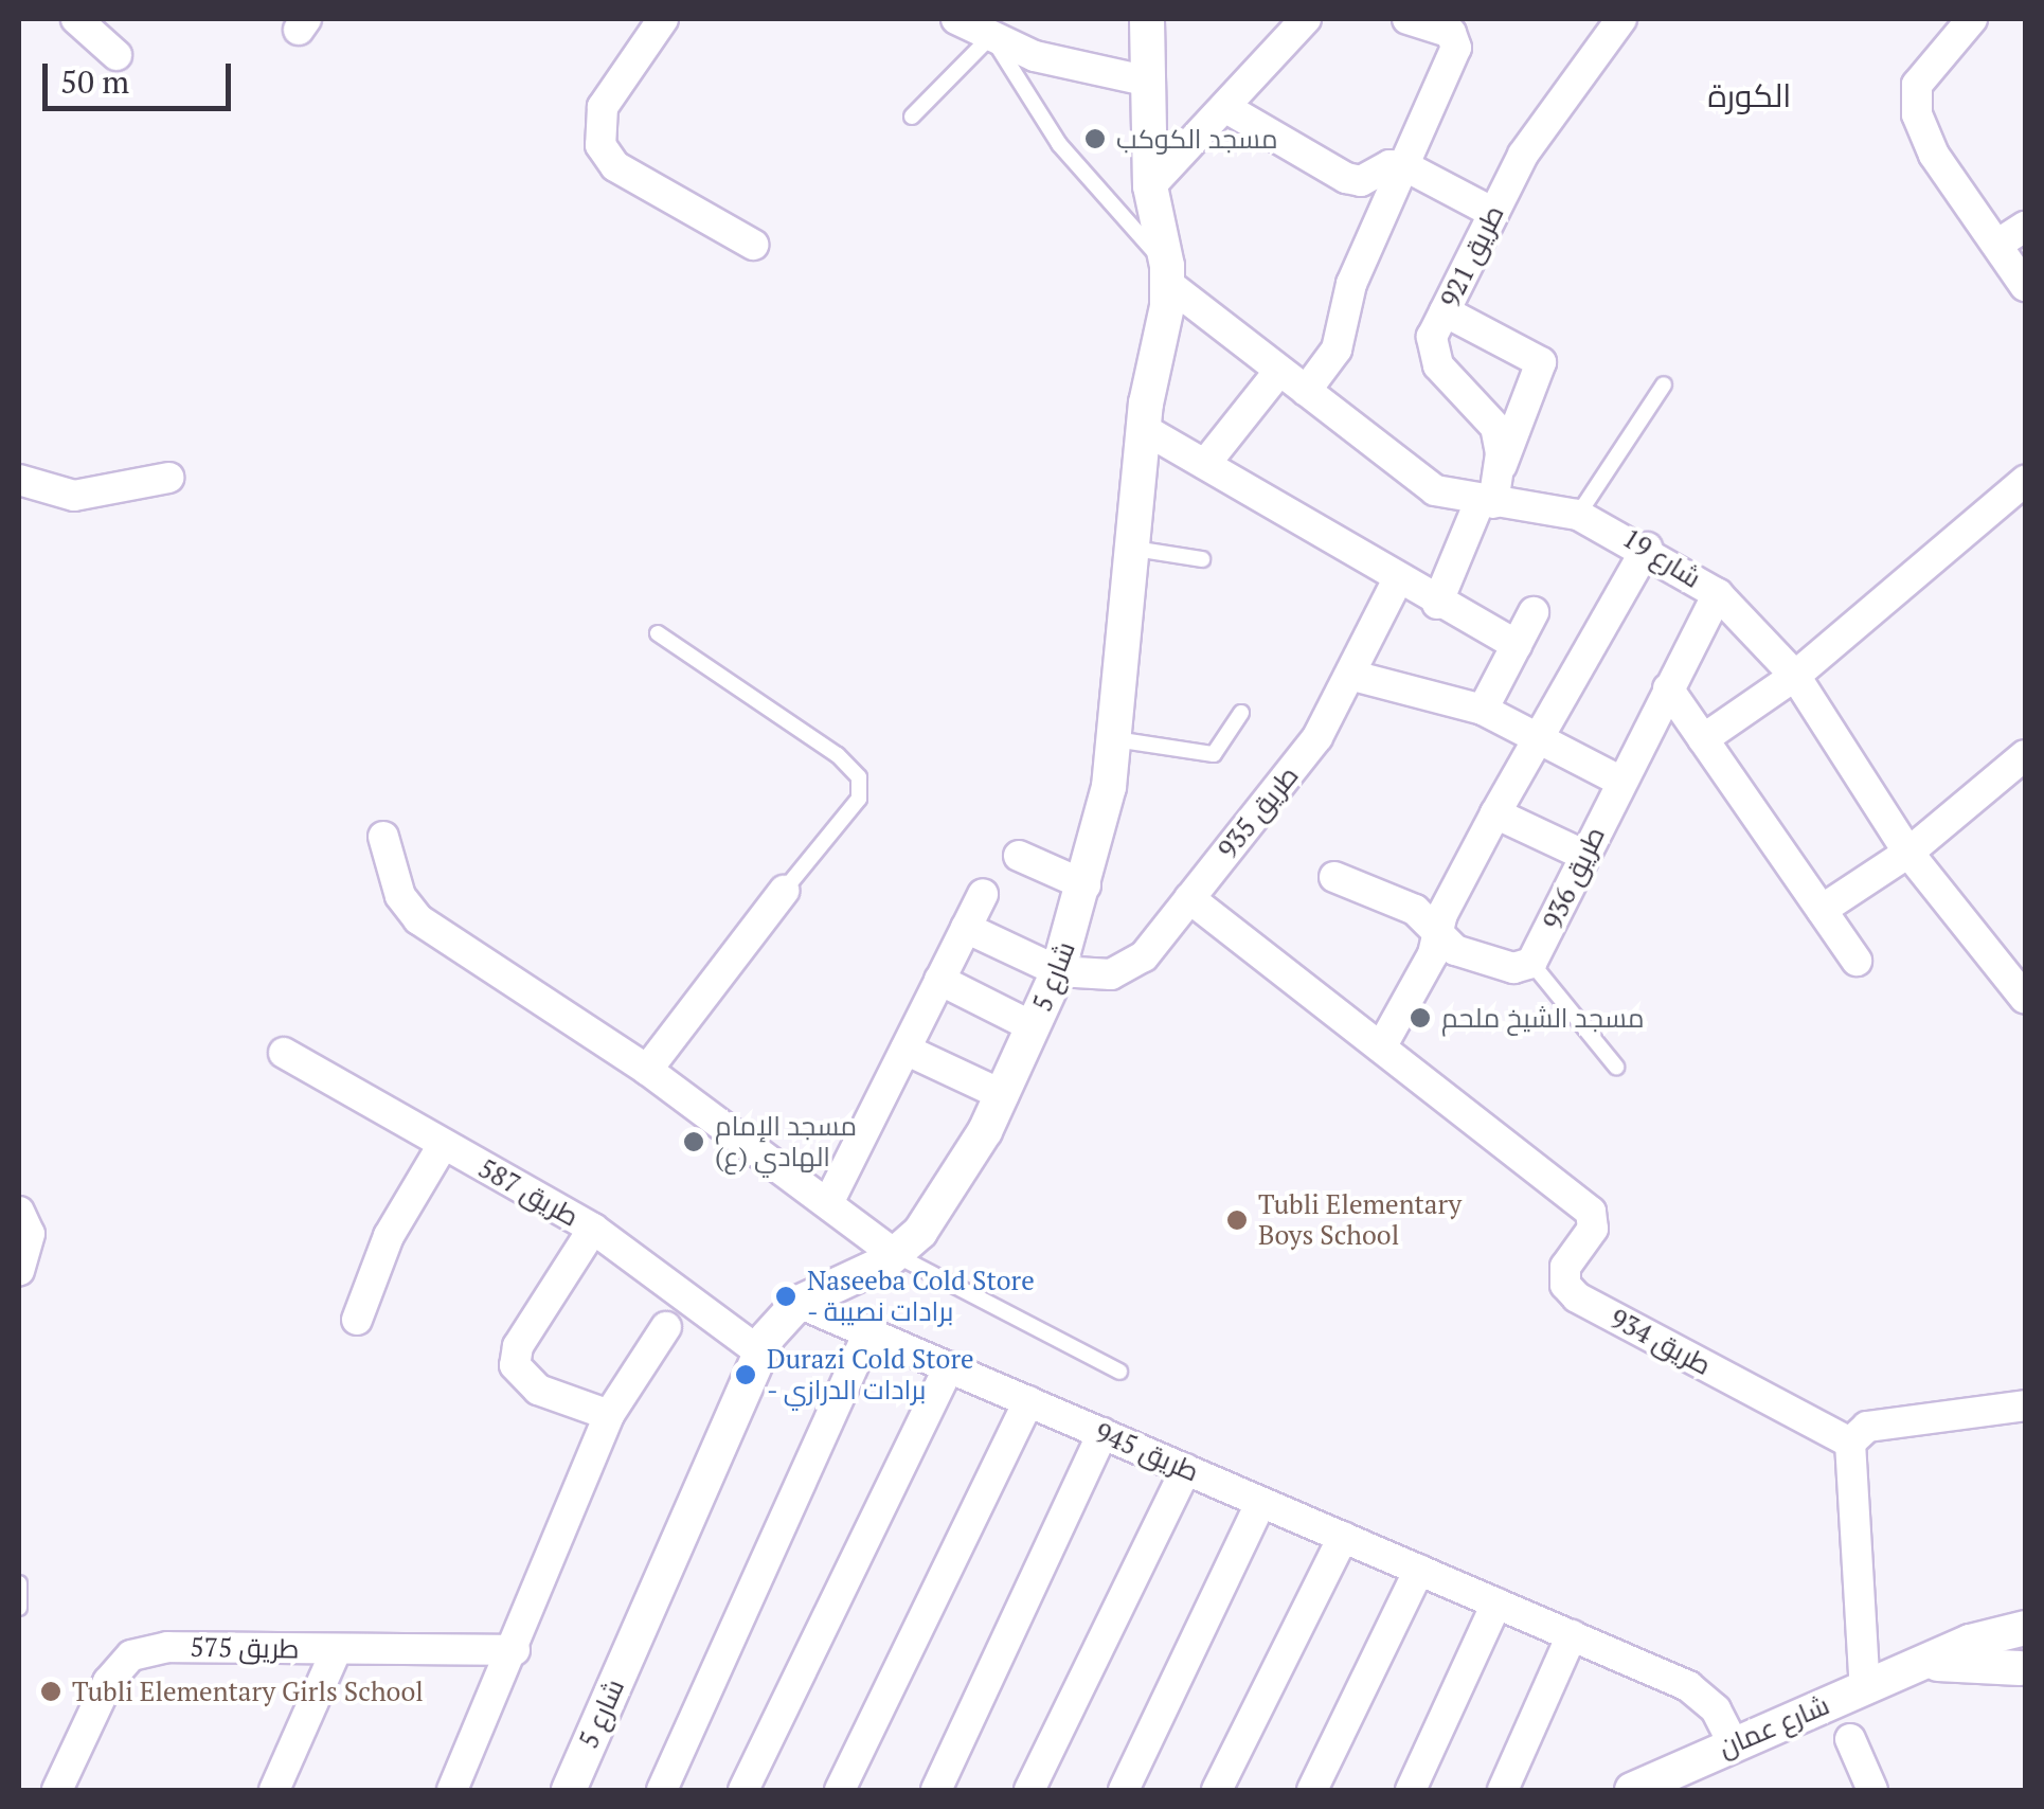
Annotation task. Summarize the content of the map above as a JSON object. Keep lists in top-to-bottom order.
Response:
{
  "streets": {
    "street": [
      "طريق 921",
      "شارع 19",
      "طريق 935",
      "طريق 936",
      "شارع 5",
      "طريق 587",
      "طريق 934",
      "طريق 945",
      "طريق 575",
      "شارع عمان"
    ]
  },
  "crossings": [
    ["طريق 921", "شارع 19"],
    ["شارع 19", "طريق 936"],
    ["شارع 19", "شارع 5"],
    ["طريق 935", "شارع 5"],
    ["طريق 935", "طريق 934"],
    ["شارع 5", "طريق 587"],
    ["شارع 5", "طريق 945"],
    ["طريق 945", "شارع عمان"]
  ],
  "districts": ["الكورة"],
  "places": [
    "مسجد الكوكب",
    "مسجد الشيخ ملحم",
    "مسجد الإمام الهادي (ع)",
    "Tubli Elementary Boys School",
    "Naseeba Cold Store - برادات نصيبة",
    "Durazi Cold Store - برادات الدرازي",
    "Tubli Elementary Girls School"
  ],
  "scale_bar": "50 m"
}
